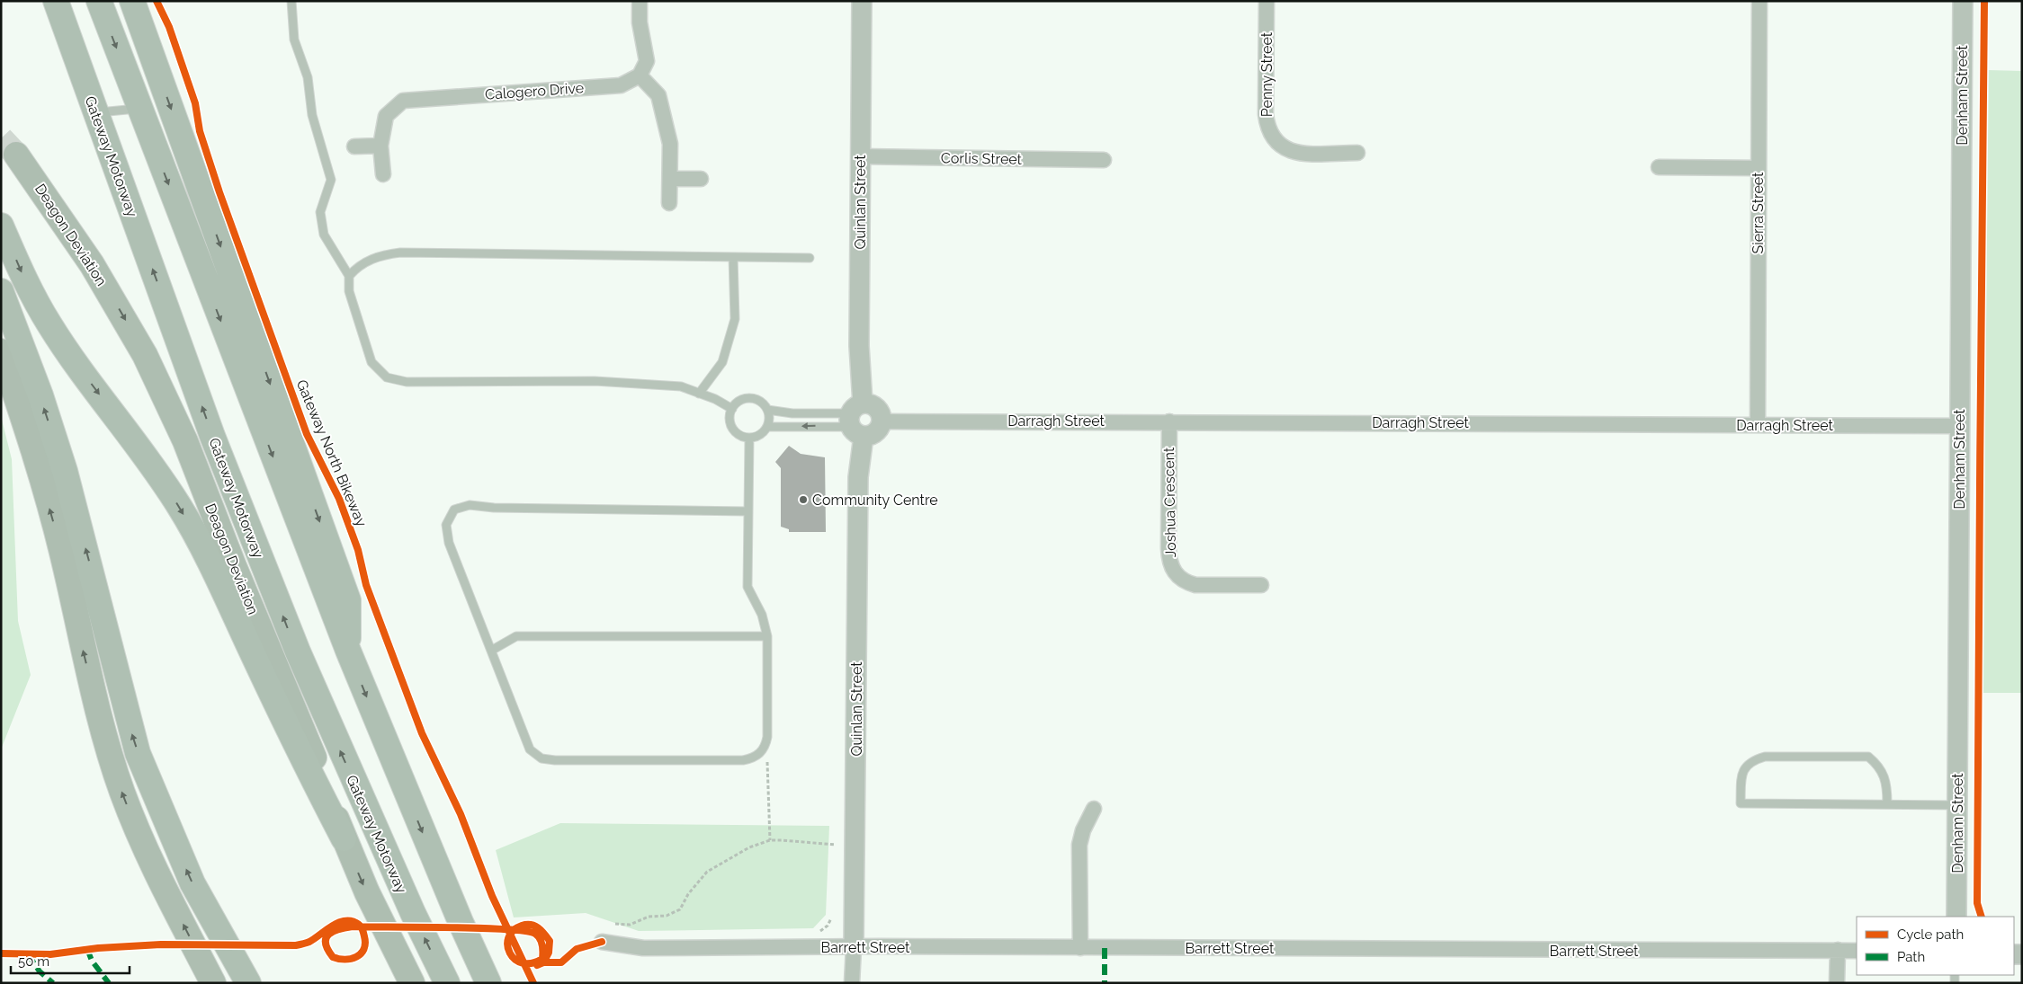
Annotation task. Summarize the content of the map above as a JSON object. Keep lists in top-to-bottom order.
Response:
{
  "streets": {
    "highway": ["Gateway Motorway", "Deagon Deviation"],
    "street": [
      "Penny Street",
      "Calogero Drive",
      "Denham Street",
      "Corlis Street",
      "Quinlan Street",
      "Sierra Street",
      "Darragh Street",
      "Joshua Crescent",
      "Barrett Street"
    ],
    "cycle path": ["Gateway North Bikeway"]
  },
  "crossings": [
    ["Denham Street", "Darragh Street"],
    ["Corlis Street", "Quinlan Street"],
    ["Quinlan Street", "Barrett Street"],
    ["Sierra Street", "Darragh Street"],
    ["Darragh Street", "Joshua Crescent"]
  ],
  "places": ["Community Centre"],
  "legend": ["Cycle path", "Path"],
  "scale_bar": "50 m"
}
